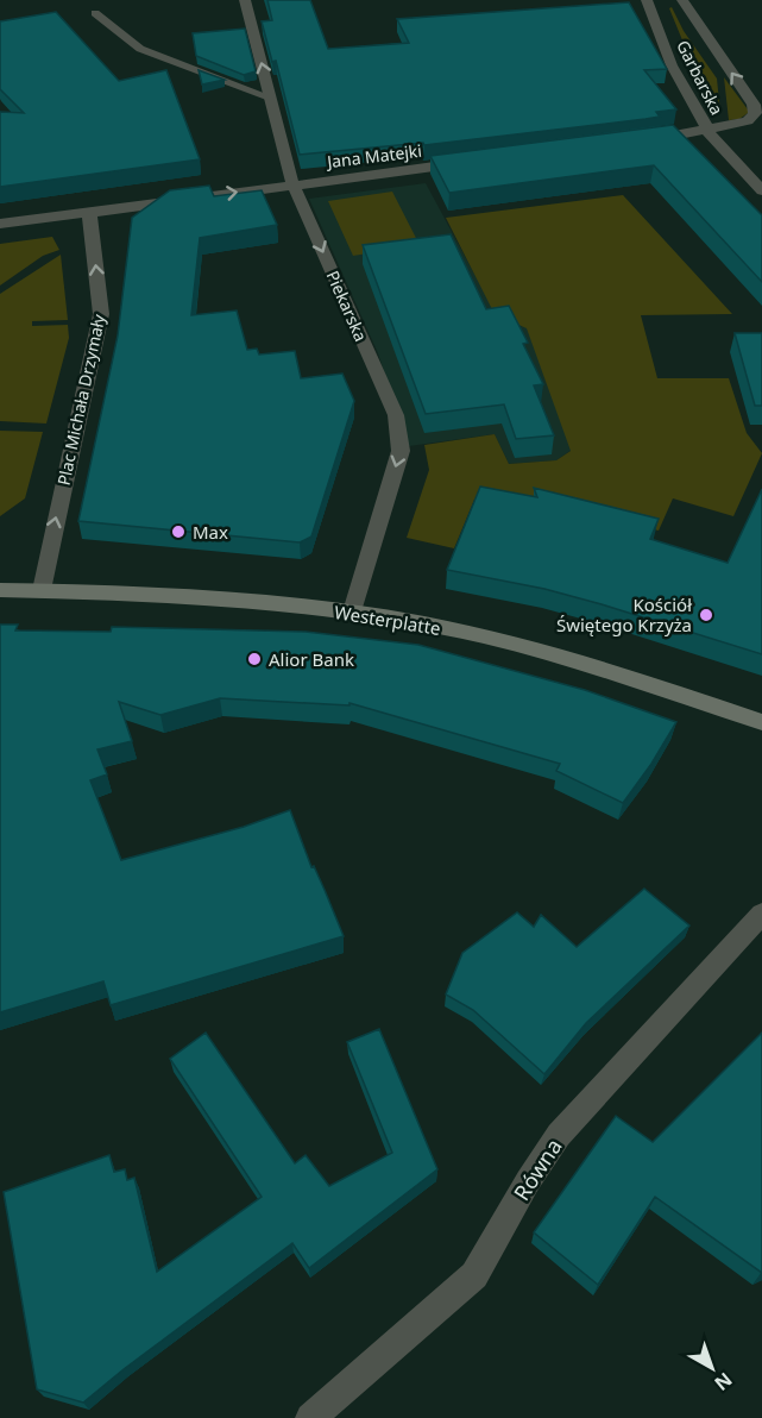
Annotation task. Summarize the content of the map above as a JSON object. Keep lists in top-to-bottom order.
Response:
{
  "streets": {
    "street": [
      "Garbarska",
      "Jana Matejki",
      "Piekarska",
      "Plac Michała Drzymały",
      "Westerplatte",
      "Równa"
    ]
  },
  "crossings": [
    ["Jana Matejki", "Piekarska"],
    ["Jana Matejki", "Plac Michała Drzymały"],
    ["Piekarska", "Westerplatte"],
    ["Plac Michała Drzymały", "Westerplatte"]
  ],
  "one_way": ["Jana Matejki", "Plac Michała Drzymały"],
  "places": ["Max", "Kościół Świętego Krzyża", "Alior Bank"],
  "north": "bottom right"
}
